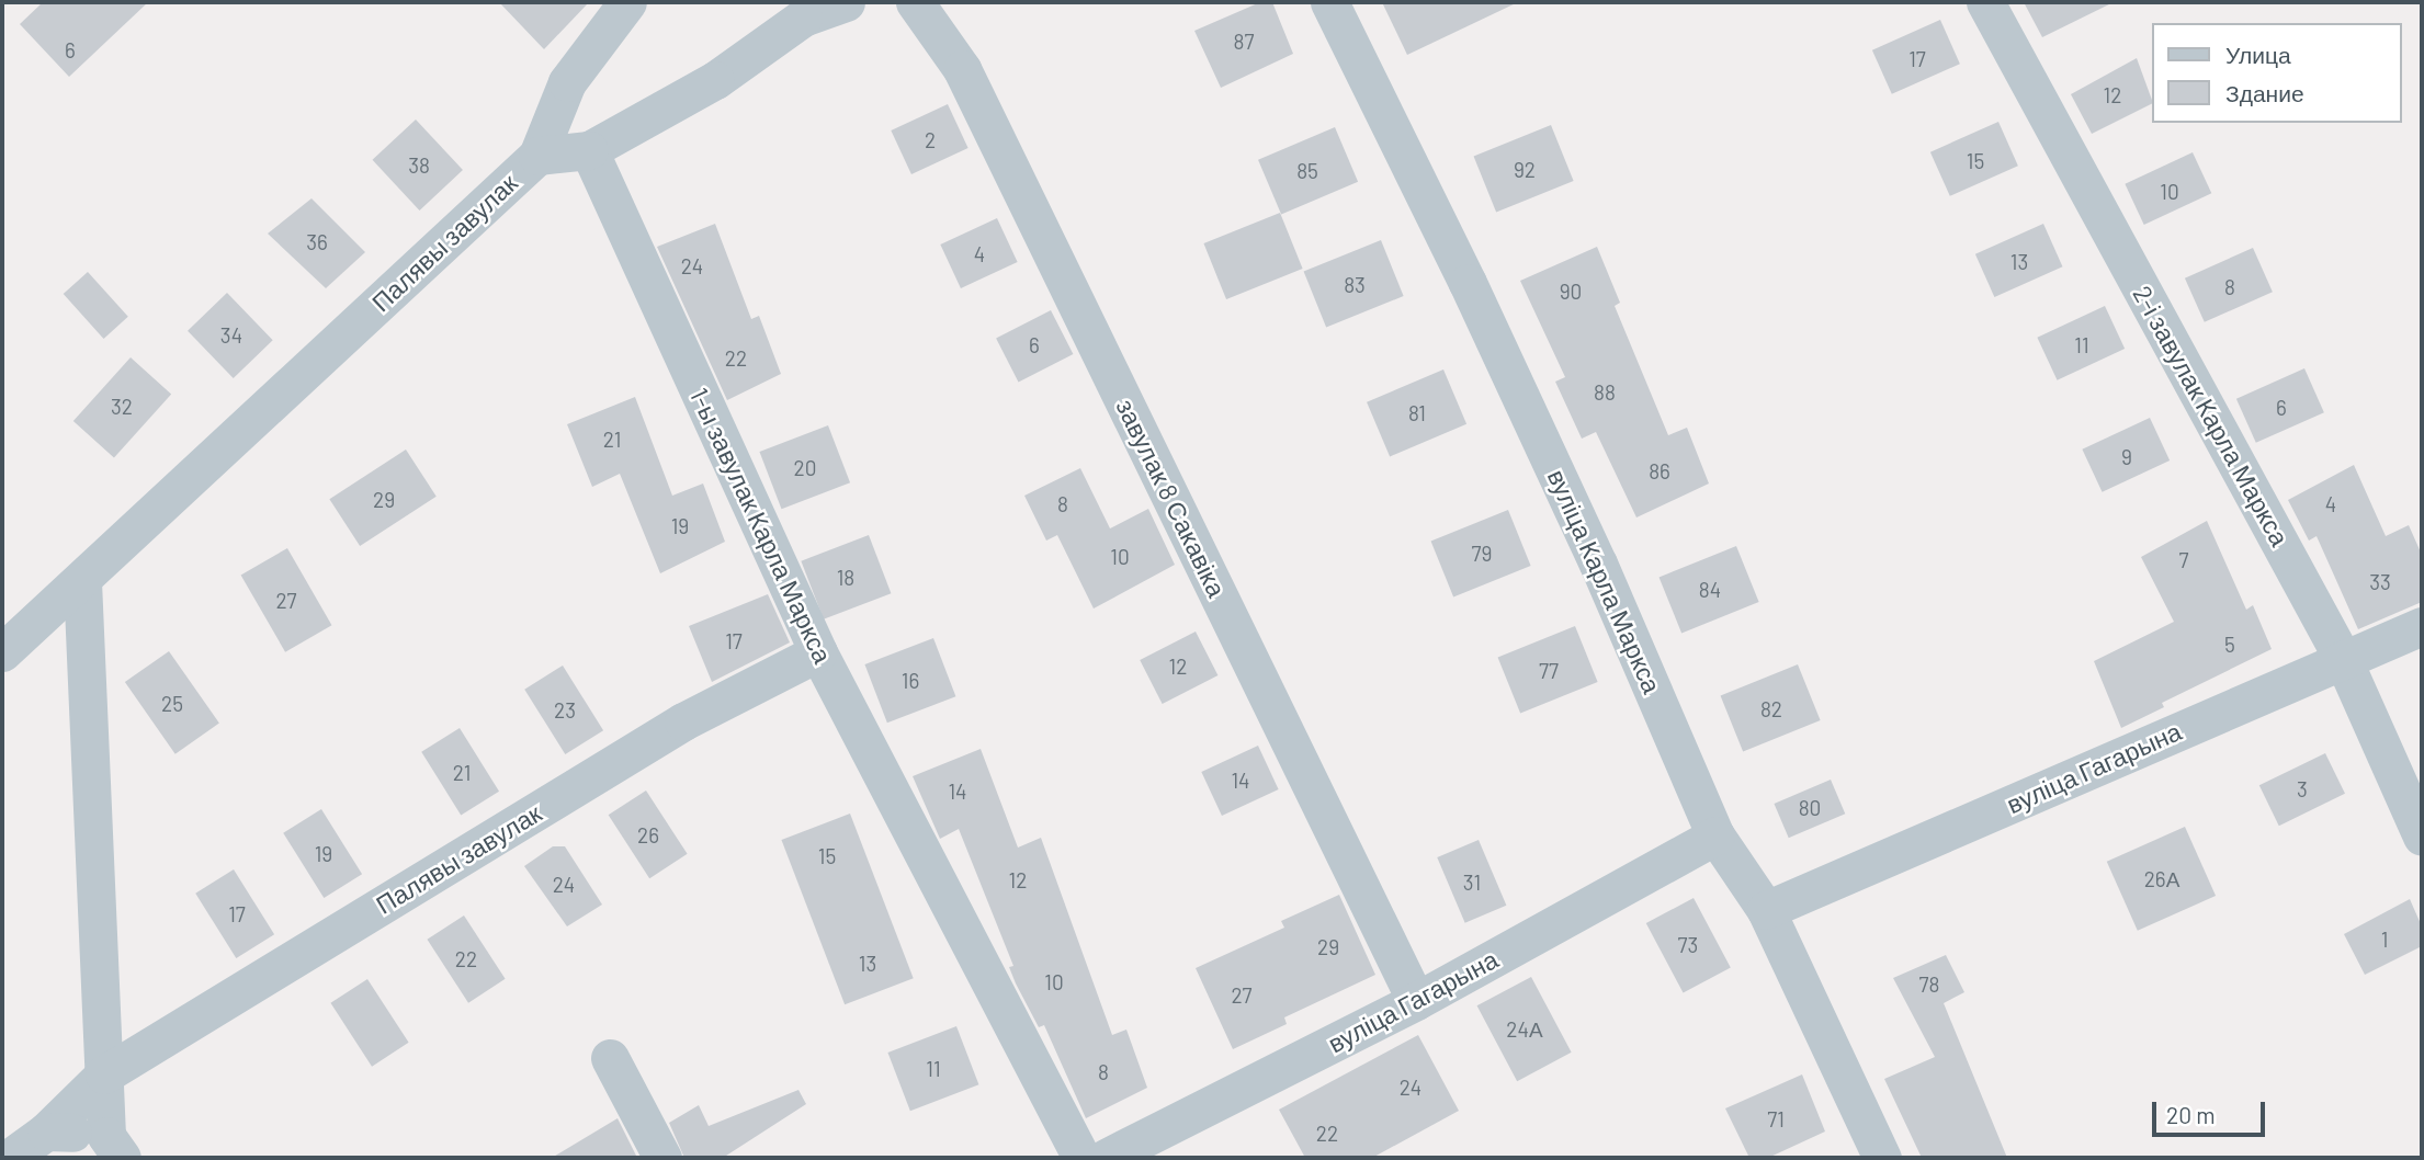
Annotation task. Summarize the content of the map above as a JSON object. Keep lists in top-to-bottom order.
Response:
{
  "streets": {
    "street": [
      "Палявы завулак",
      "2-і завулак Карла Маркса",
      "завулак 8 Сакавіка",
      "1-ы завулак Карла Маркса",
      "вуліца Карла Маркса",
      "вуліца Гагарына"
    ]
  },
  "crossings": [
    ["Палявы завулак", "1-ы завулак Карла Маркса"],
    ["2-і завулак Карла Маркса", "вуліца Гагарына"],
    ["завулак 8 Сакавіка", "вуліца Гагарына"],
    ["вуліца Карла Маркса", "вуліца Гагарына"]
  ],
  "house_numbers": [
    "87",
    "6",
    "17",
    "12",
    "2",
    "15",
    "38",
    "92",
    "85",
    "10",
    "36",
    "4",
    "13",
    "24",
    "83",
    "8",
    "90",
    "34",
    "6",
    "11",
    "22",
    "88",
    "32",
    "6",
    "81",
    "21",
    "9",
    "20",
    "86",
    "29",
    "8",
    "4",
    "19",
    "79",
    "10",
    "7",
    "18",
    "33",
    "84",
    "27",
    "17",
    "5",
    "12",
    "77",
    "16",
    "25",
    "82",
    "23",
    "21",
    "14",
    "3",
    "14",
    "80",
    "26",
    "19",
    "15",
    "26А",
    "12",
    "31",
    "24",
    "17",
    "1",
    "73",
    "29",
    "22",
    "13",
    "10",
    "78",
    "27",
    "24А",
    "11",
    "8",
    "24",
    "71",
    "22"
  ],
  "legend": ["Улица", "Здание"],
  "scale_bar": "20 m"
}
